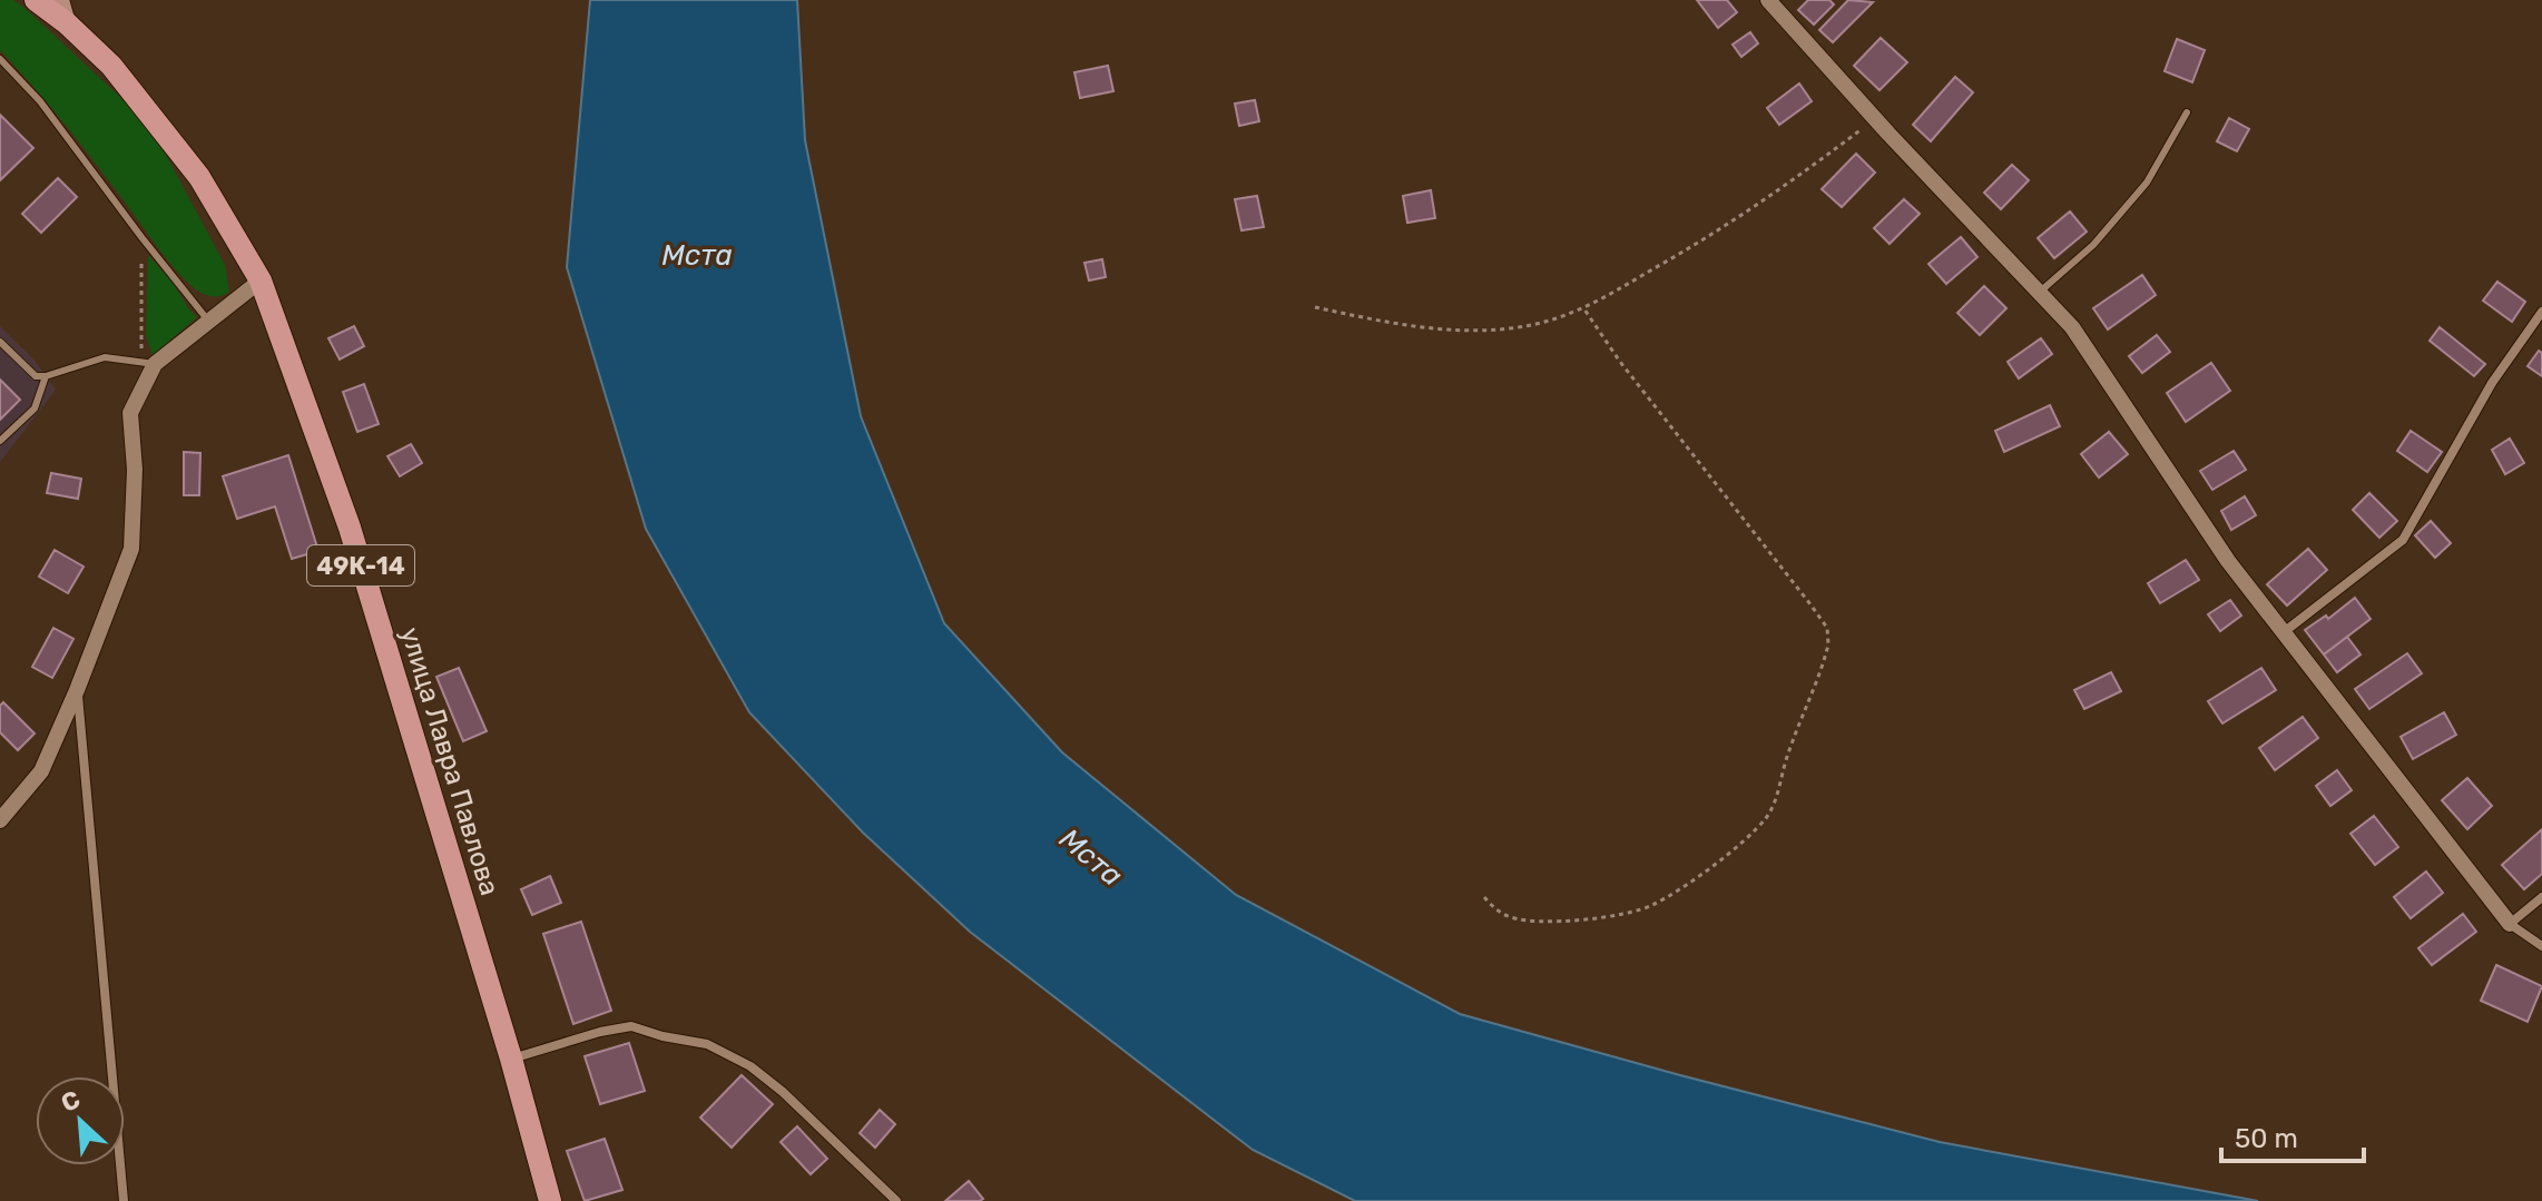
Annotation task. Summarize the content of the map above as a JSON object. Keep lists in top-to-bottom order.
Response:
{
  "streets": {
    "main road": ["49К-14", "улица Лавра Павлова"]
  },
  "water": ["Мста"],
  "scale_bar": "50 m",
  "north": "top left"
}
